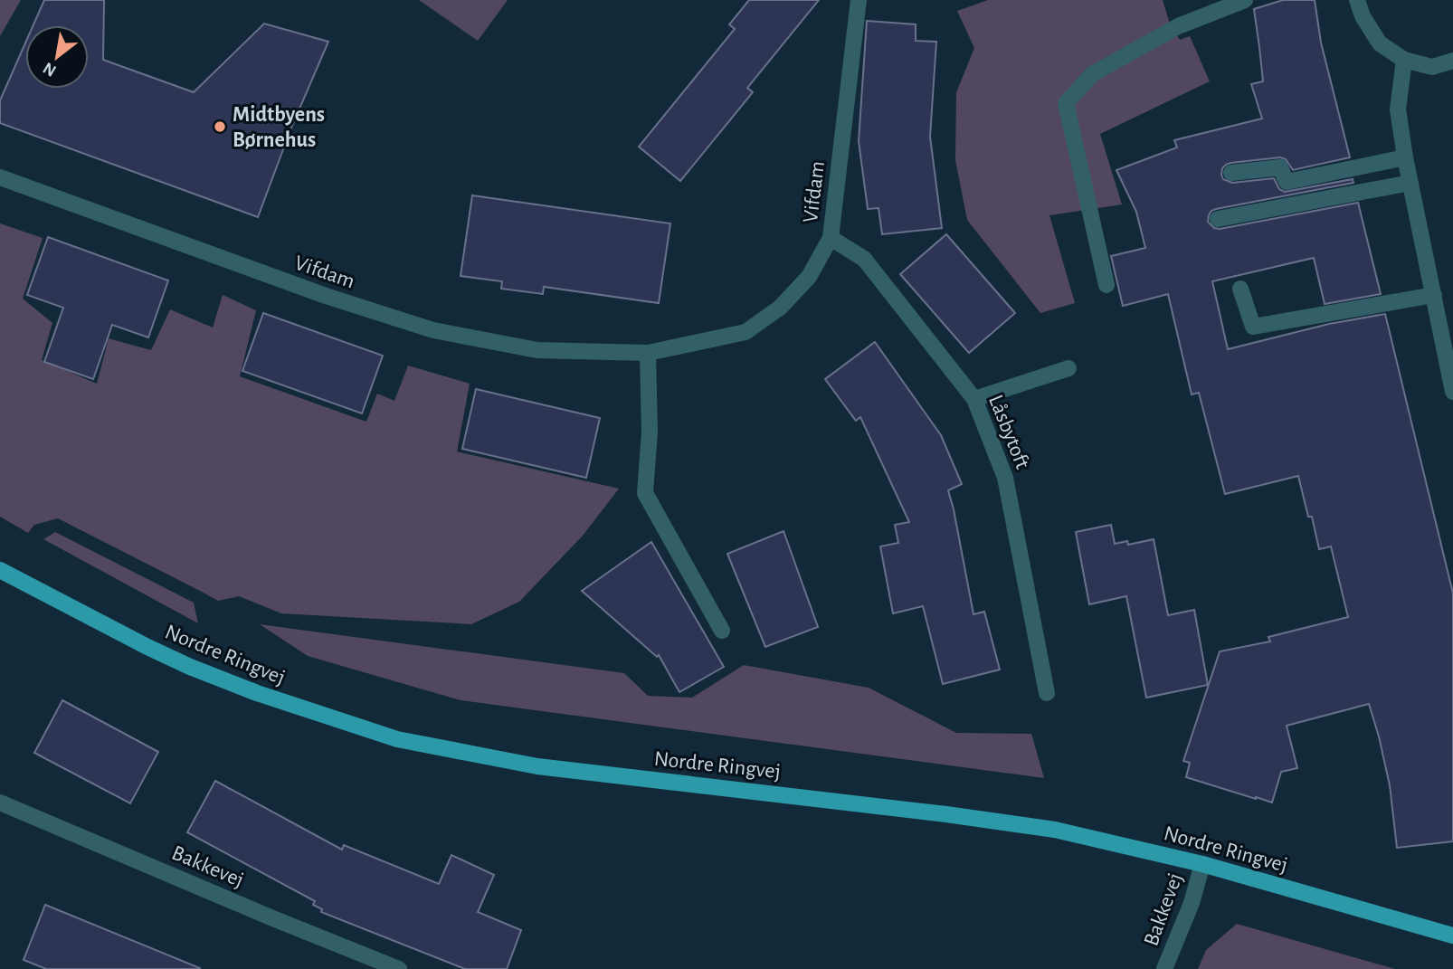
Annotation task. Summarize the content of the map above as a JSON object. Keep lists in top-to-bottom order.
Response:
{
  "streets": {
    "main road": ["Nordre Ringvej"],
    "street": ["Vifdam", "Låsbytoft", "Bakkevej"]
  },
  "crossings": [
    ["Vifdam", "Låsbytoft"],
    ["Nordre Ringvej", "Bakkevej"]
  ],
  "places": ["Midtbyens Børnehus"],
  "north": "bottom left"
}
